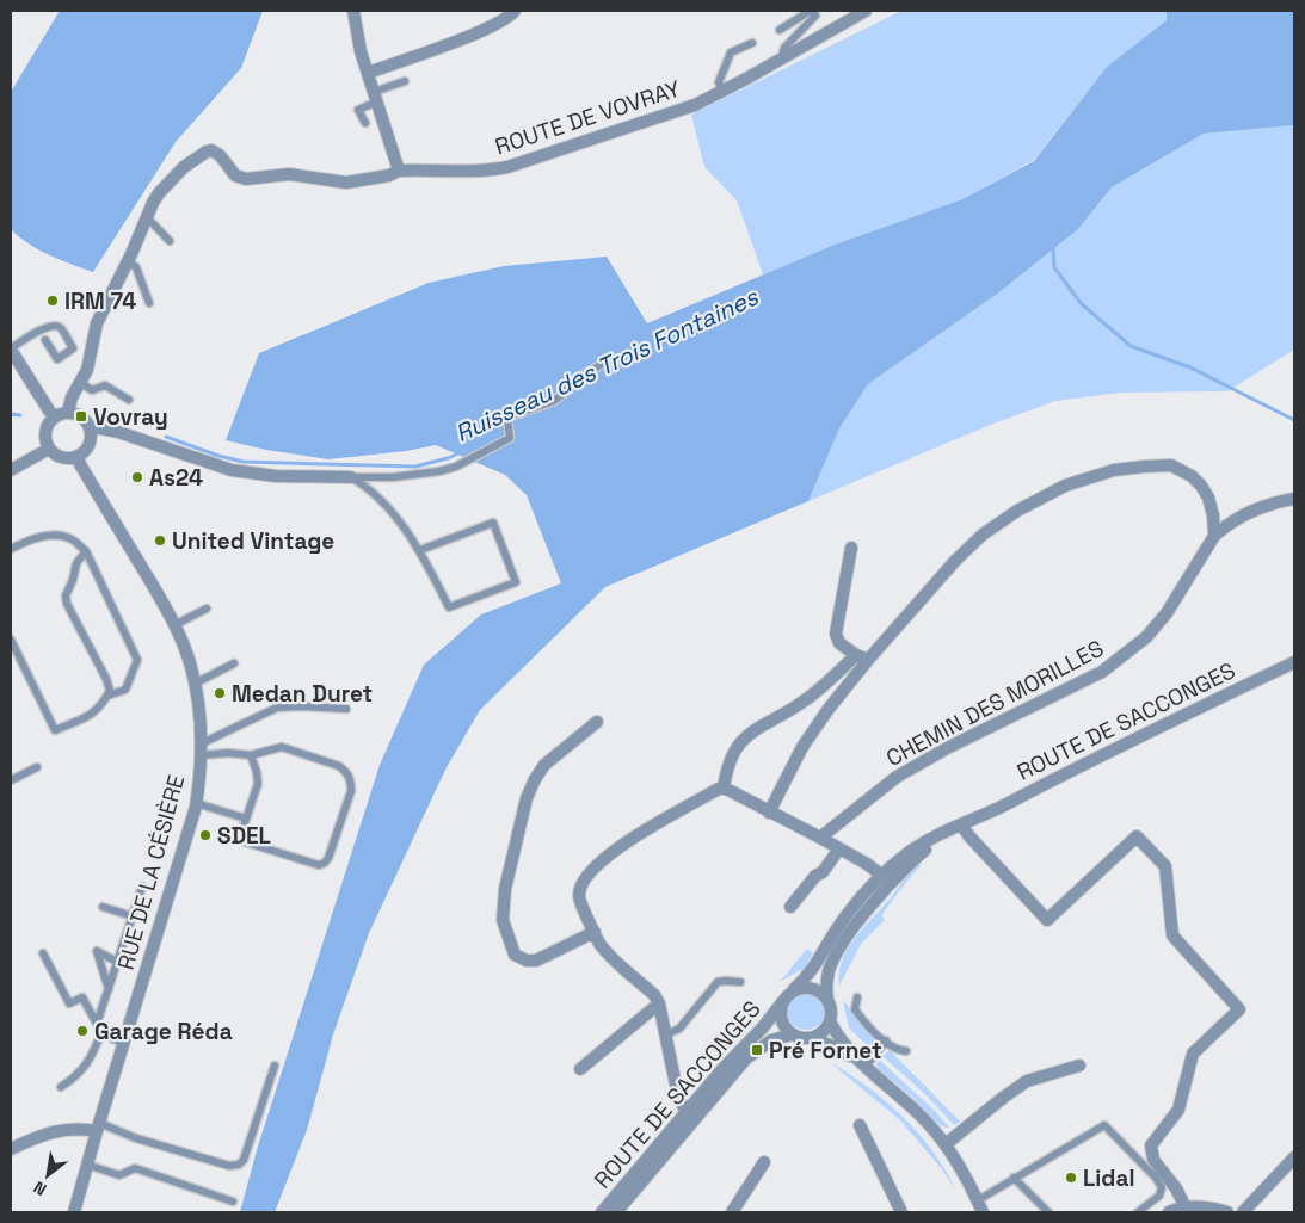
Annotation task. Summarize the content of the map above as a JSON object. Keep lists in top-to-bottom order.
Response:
{
  "streets": {
    "street": [
      "ROUTE DE VOVRAY",
      "CHEMIN DES MORILLES",
      "ROUTE DE SACCONGES",
      "RUE DE LA CÉSIÈRE"
    ]
  },
  "crossings": [
    ["ROUTE DE VOVRAY", "RUE DE LA CÉSIÈRE"]
  ],
  "water": ["Ruisseau des Trois Fontaines"],
  "places": {
    "other": [
      "IRM 74",
      "As24",
      "United Vintage",
      "Medan Duret",
      "SDEL",
      "Garage Réda",
      "Lidal"
    ],
    "transit": ["Vovray", "Pré Fornet"]
  },
  "north": "bottom left"
}
